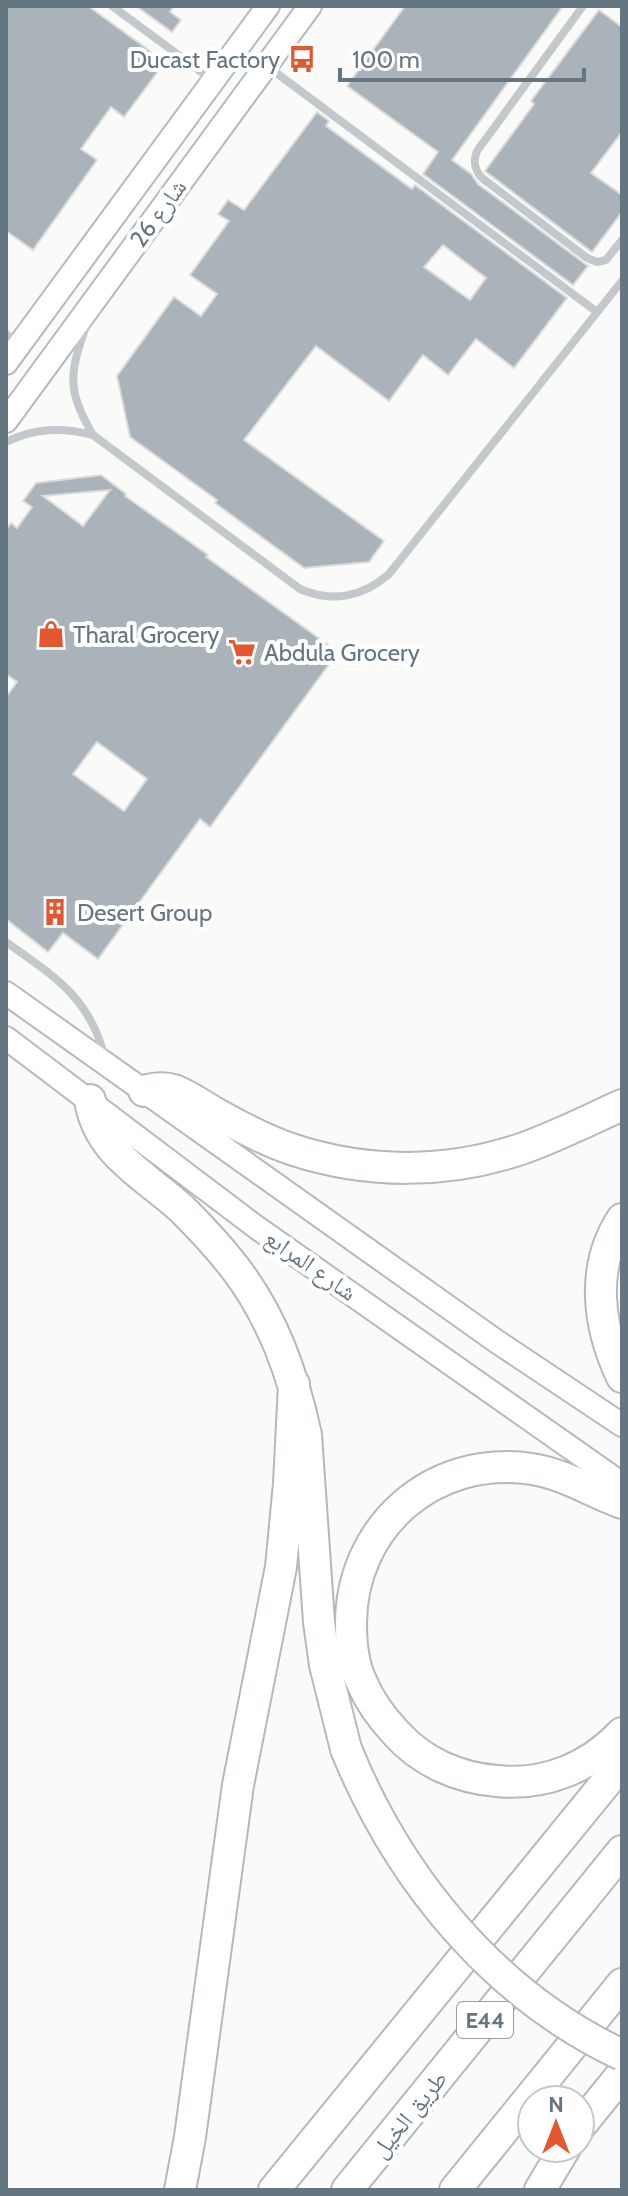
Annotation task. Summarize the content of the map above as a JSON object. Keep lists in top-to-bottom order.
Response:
{
  "streets": {
    "highway": ["E44", "طريق الخيل"],
    "main road": ["شارع 26", "شارع المرابع"]
  },
  "places": {
    "bus stop": ["Ducast Factory"],
    "shop": ["Tharal Grocery"],
    "supermarket": ["Abdula Grocery"],
    "building": ["Desert Group"]
  },
  "scale_bar": "100 m",
  "north": "top"
}
